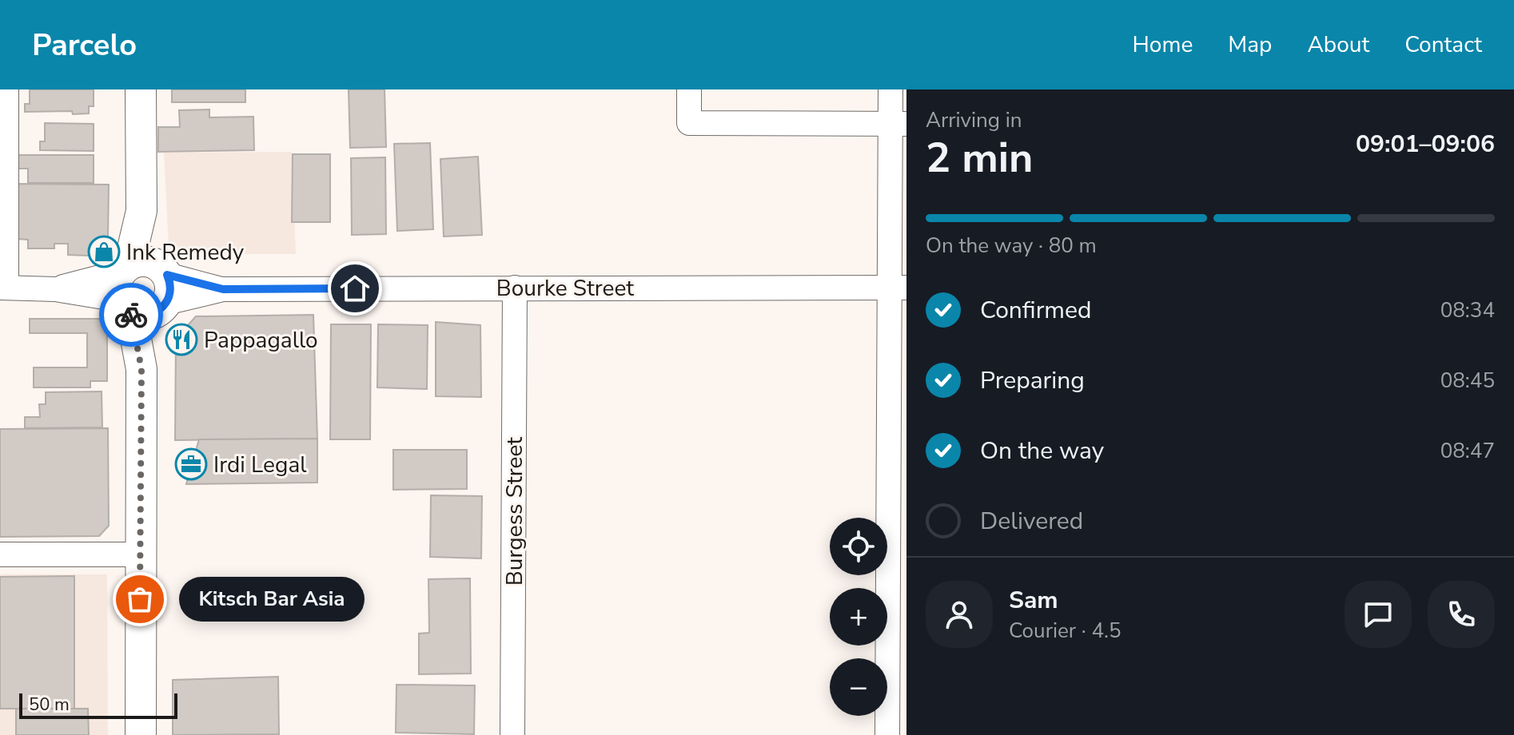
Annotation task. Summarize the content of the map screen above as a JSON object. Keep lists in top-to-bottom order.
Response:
{
  "streets": {
    "street": ["Bourke Street", "Burgess Street"]
  },
  "crossings": [
    ["Bourke Street", "Burgess Street"]
  ],
  "places": {
    "shop": ["Ink Remedy"],
    "restaurant": ["Pappagallo"],
    "office": ["Irdi Legal"],
    "other": ["Kitsch Bar Asia"]
  },
  "scale_bar": "50 m",
  "page": {
    "header": "Parcelo",
    "nav": [
      "Home",
      "Map",
      "About",
      "Contact"
    ],
    "heading": ["2 min", "Arriving in", "09:01–09:06"],
    "panel": ["Sam", "Courier · 4.5"],
    "bar": "On the way · 80 m",
    "list": [
      ["Confirmed", "08:34"],
      ["Preparing", "08:45"],
      ["On the way", "08:47"],
      "Delivered"
    ],
    "map_buttons": ["+", "−"],
    "bubble": "Kitsch Bar Asia",
    "scale": "50 m"
  }
}
